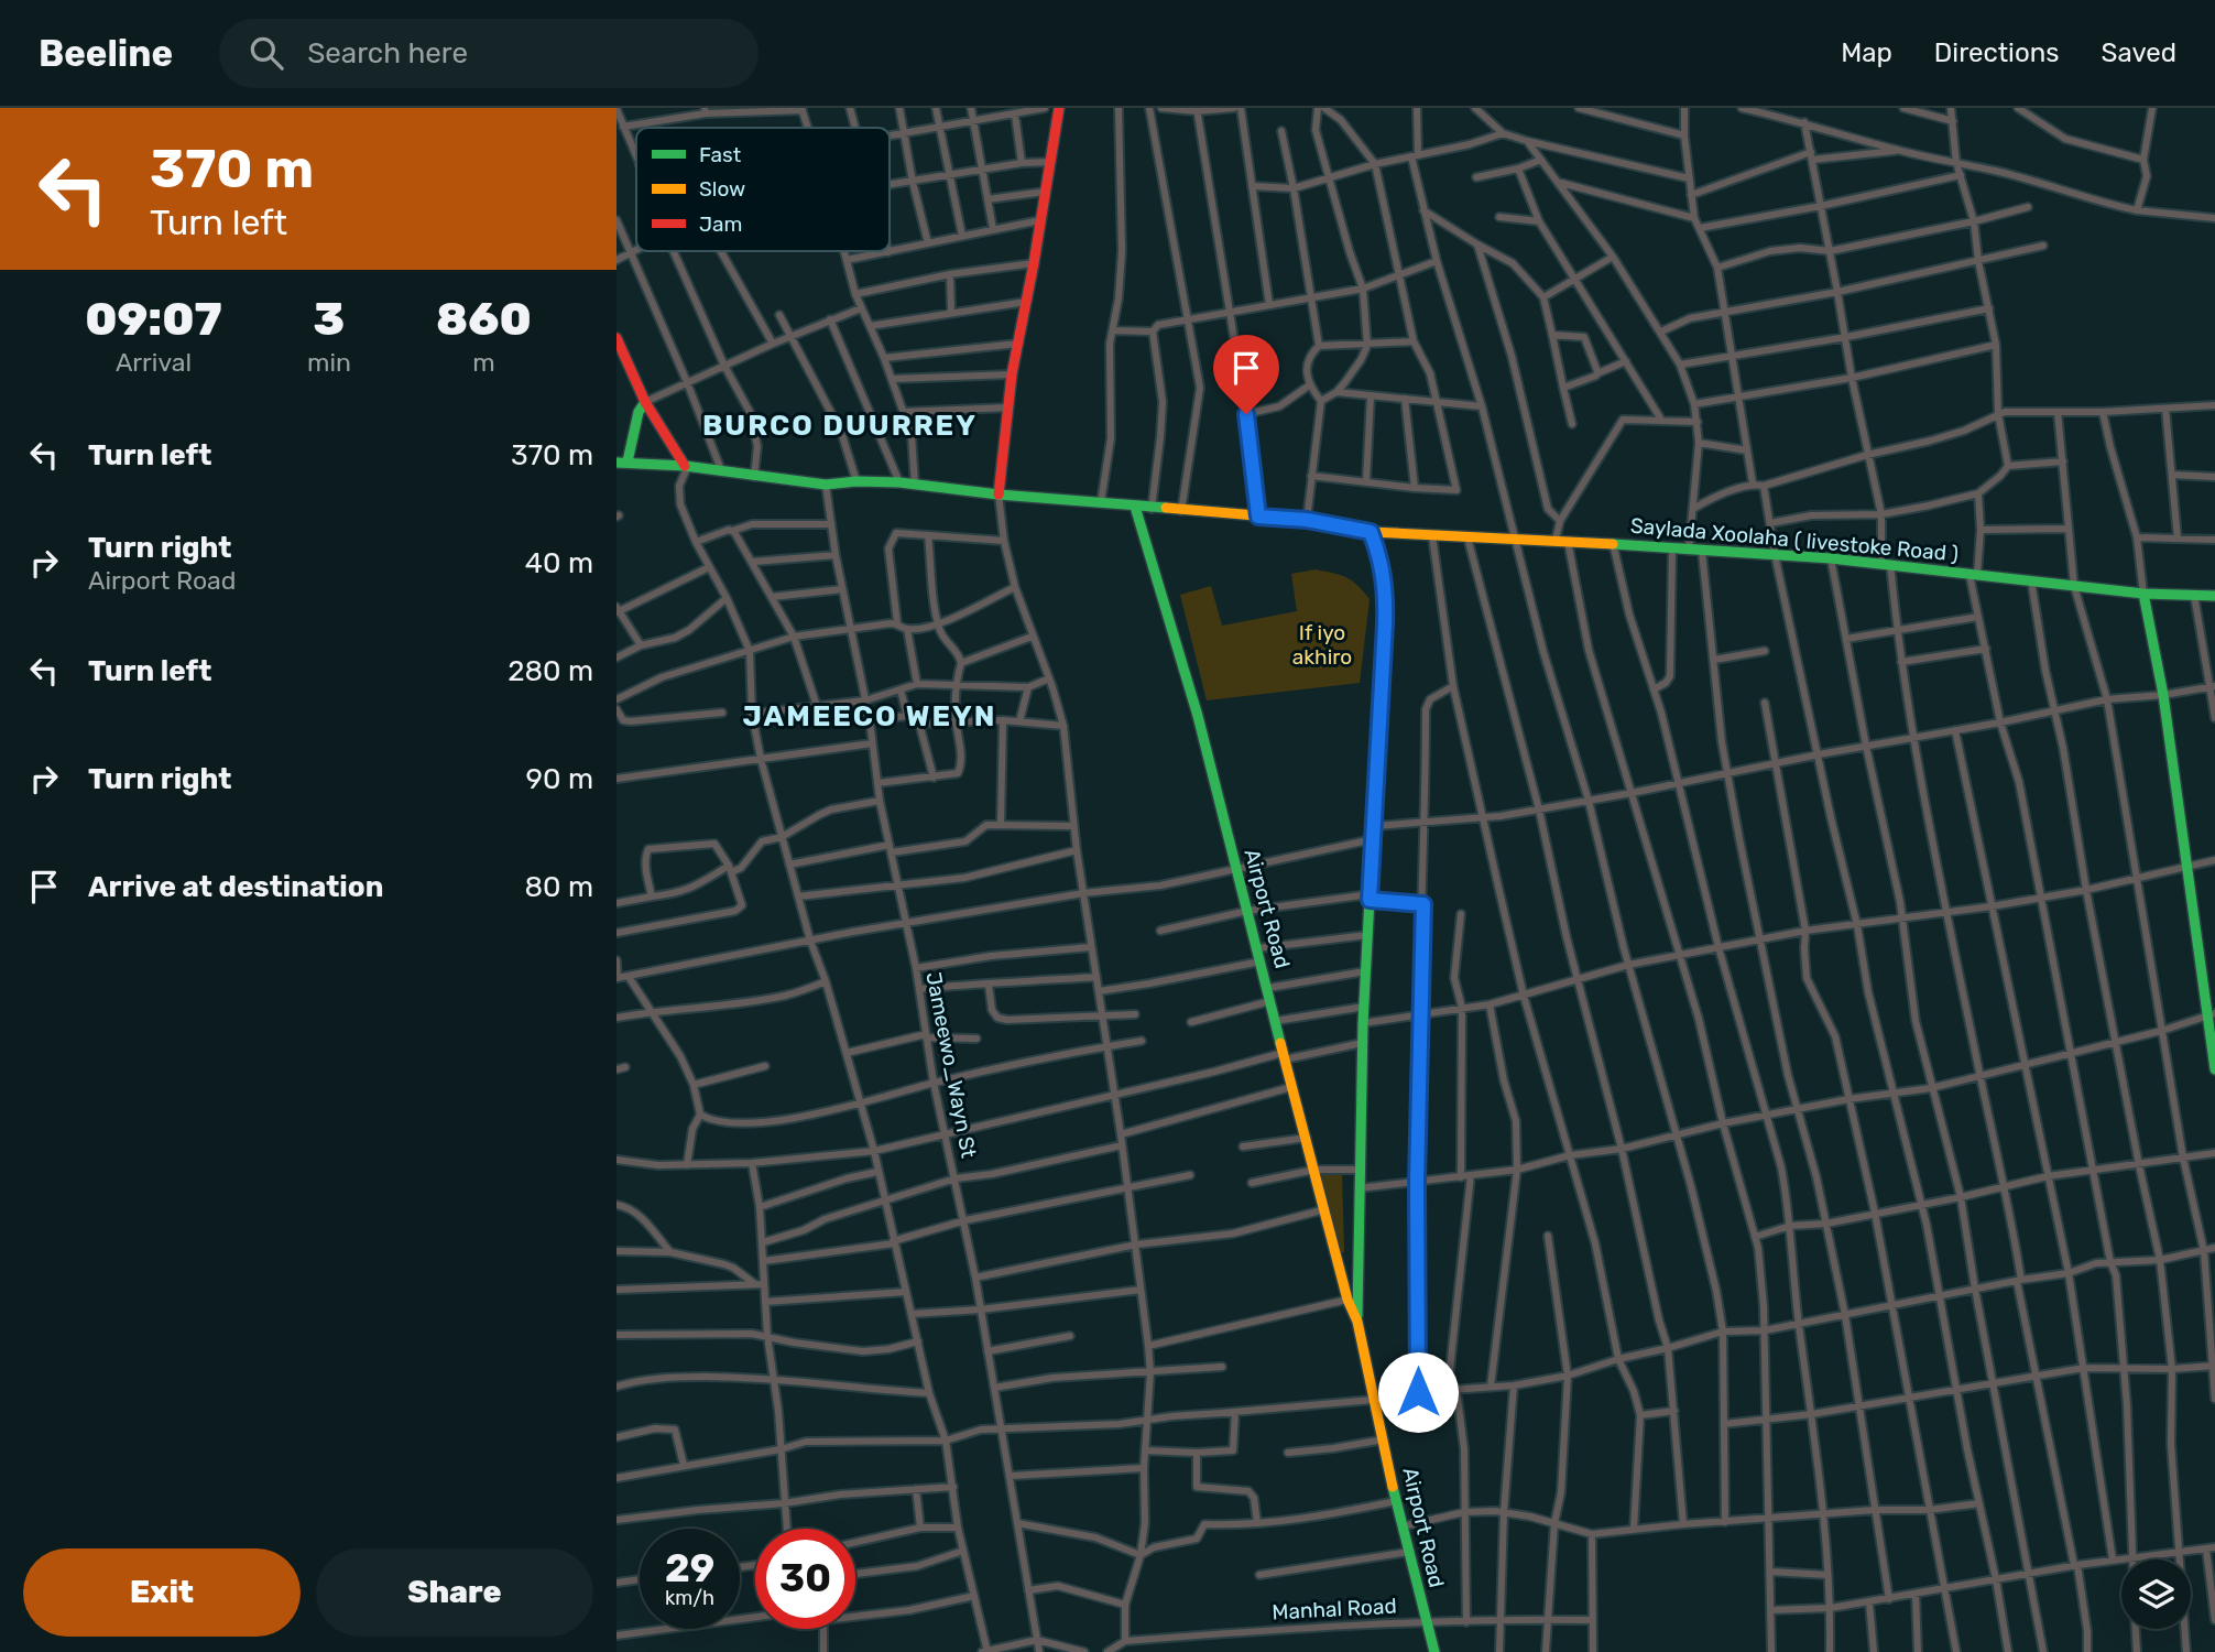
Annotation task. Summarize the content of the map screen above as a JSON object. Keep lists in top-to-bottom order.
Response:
{
  "streets": {
    "main road": ["Saylada Xoolaha ( livestoke Road )", "Airport Road"],
    "street": ["Jameewo_Wayn St", "Manhal Road"]
  },
  "crossings": [
    ["Saylada Xoolaha ( livestoke Road )", "Airport Road"],
    ["Saylada Xoolaha ( livestoke Road )", "Jameewo_Wayn St"],
    ["Airport Road", "Manhal Road"]
  ],
  "districts": ["BURCO DUURREY", "JAMEECO WEYN"],
  "parks": ["If iyo akhiro"],
  "legend": ["Fast", "Slow", "Jam"],
  "page": {
    "header": "Beeline",
    "search": "Search here",
    "nav": ["Map", "Directions", "Saved"],
    "turn": ["370 m", "Turn left"],
    "eta": [
      "09:07",
      "Arrival",
      "3",
      "min",
      "860",
      "m"
    ],
    "list": [
      {
        "name": "Turn left",
        "value": "370 m"
      },
      {
        "name": "Turn right",
        "note": "Airport Road",
        "value": "40 m"
      },
      {
        "name": "Turn left",
        "value": "280 m"
      },
      {
        "name": "Turn right",
        "value": "90 m"
      },
      {
        "name": "Arrive at destination",
        "value": "80 m"
      }
    ],
    "speed": "29 km/h",
    "limit": "30",
    "buttons": ["Exit", "Share"]
  }
}
